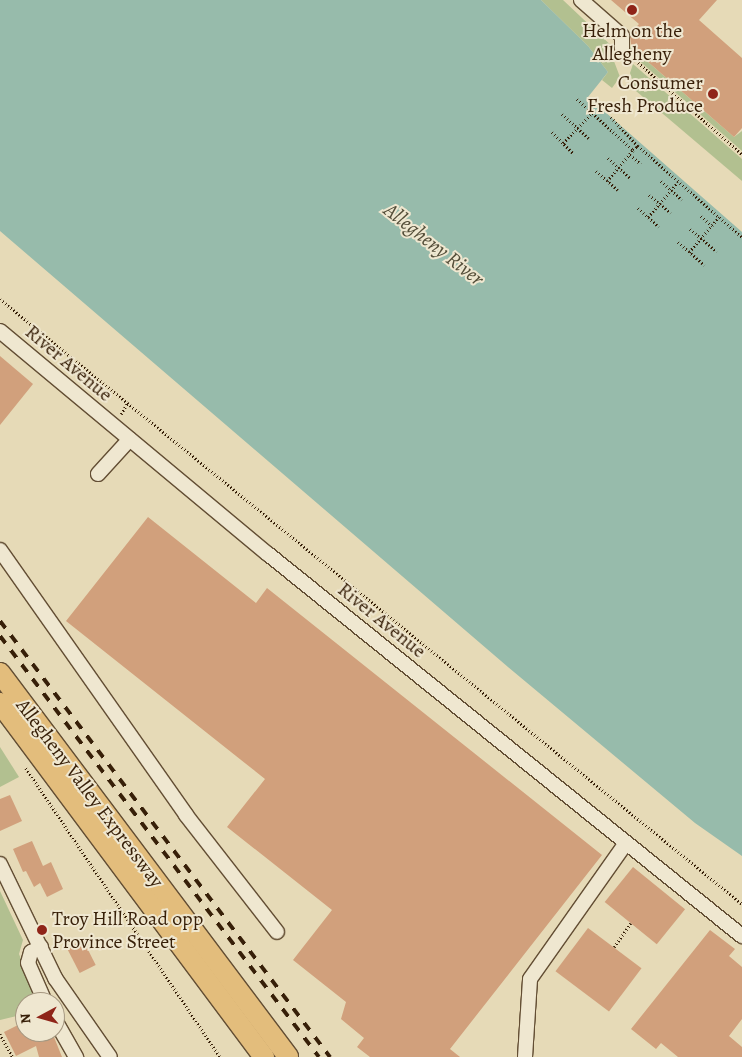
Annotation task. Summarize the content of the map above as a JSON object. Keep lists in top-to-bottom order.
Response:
{
  "streets": {
    "highway": ["Allegheny Valley Expressway"],
    "street": ["River Avenue"]
  },
  "water": ["Allegheny River"],
  "places": ["Helm on the Allegheny", "Consumer Fresh Produce", "Troy Hill Road opp Province Street"],
  "north": "left"
}
